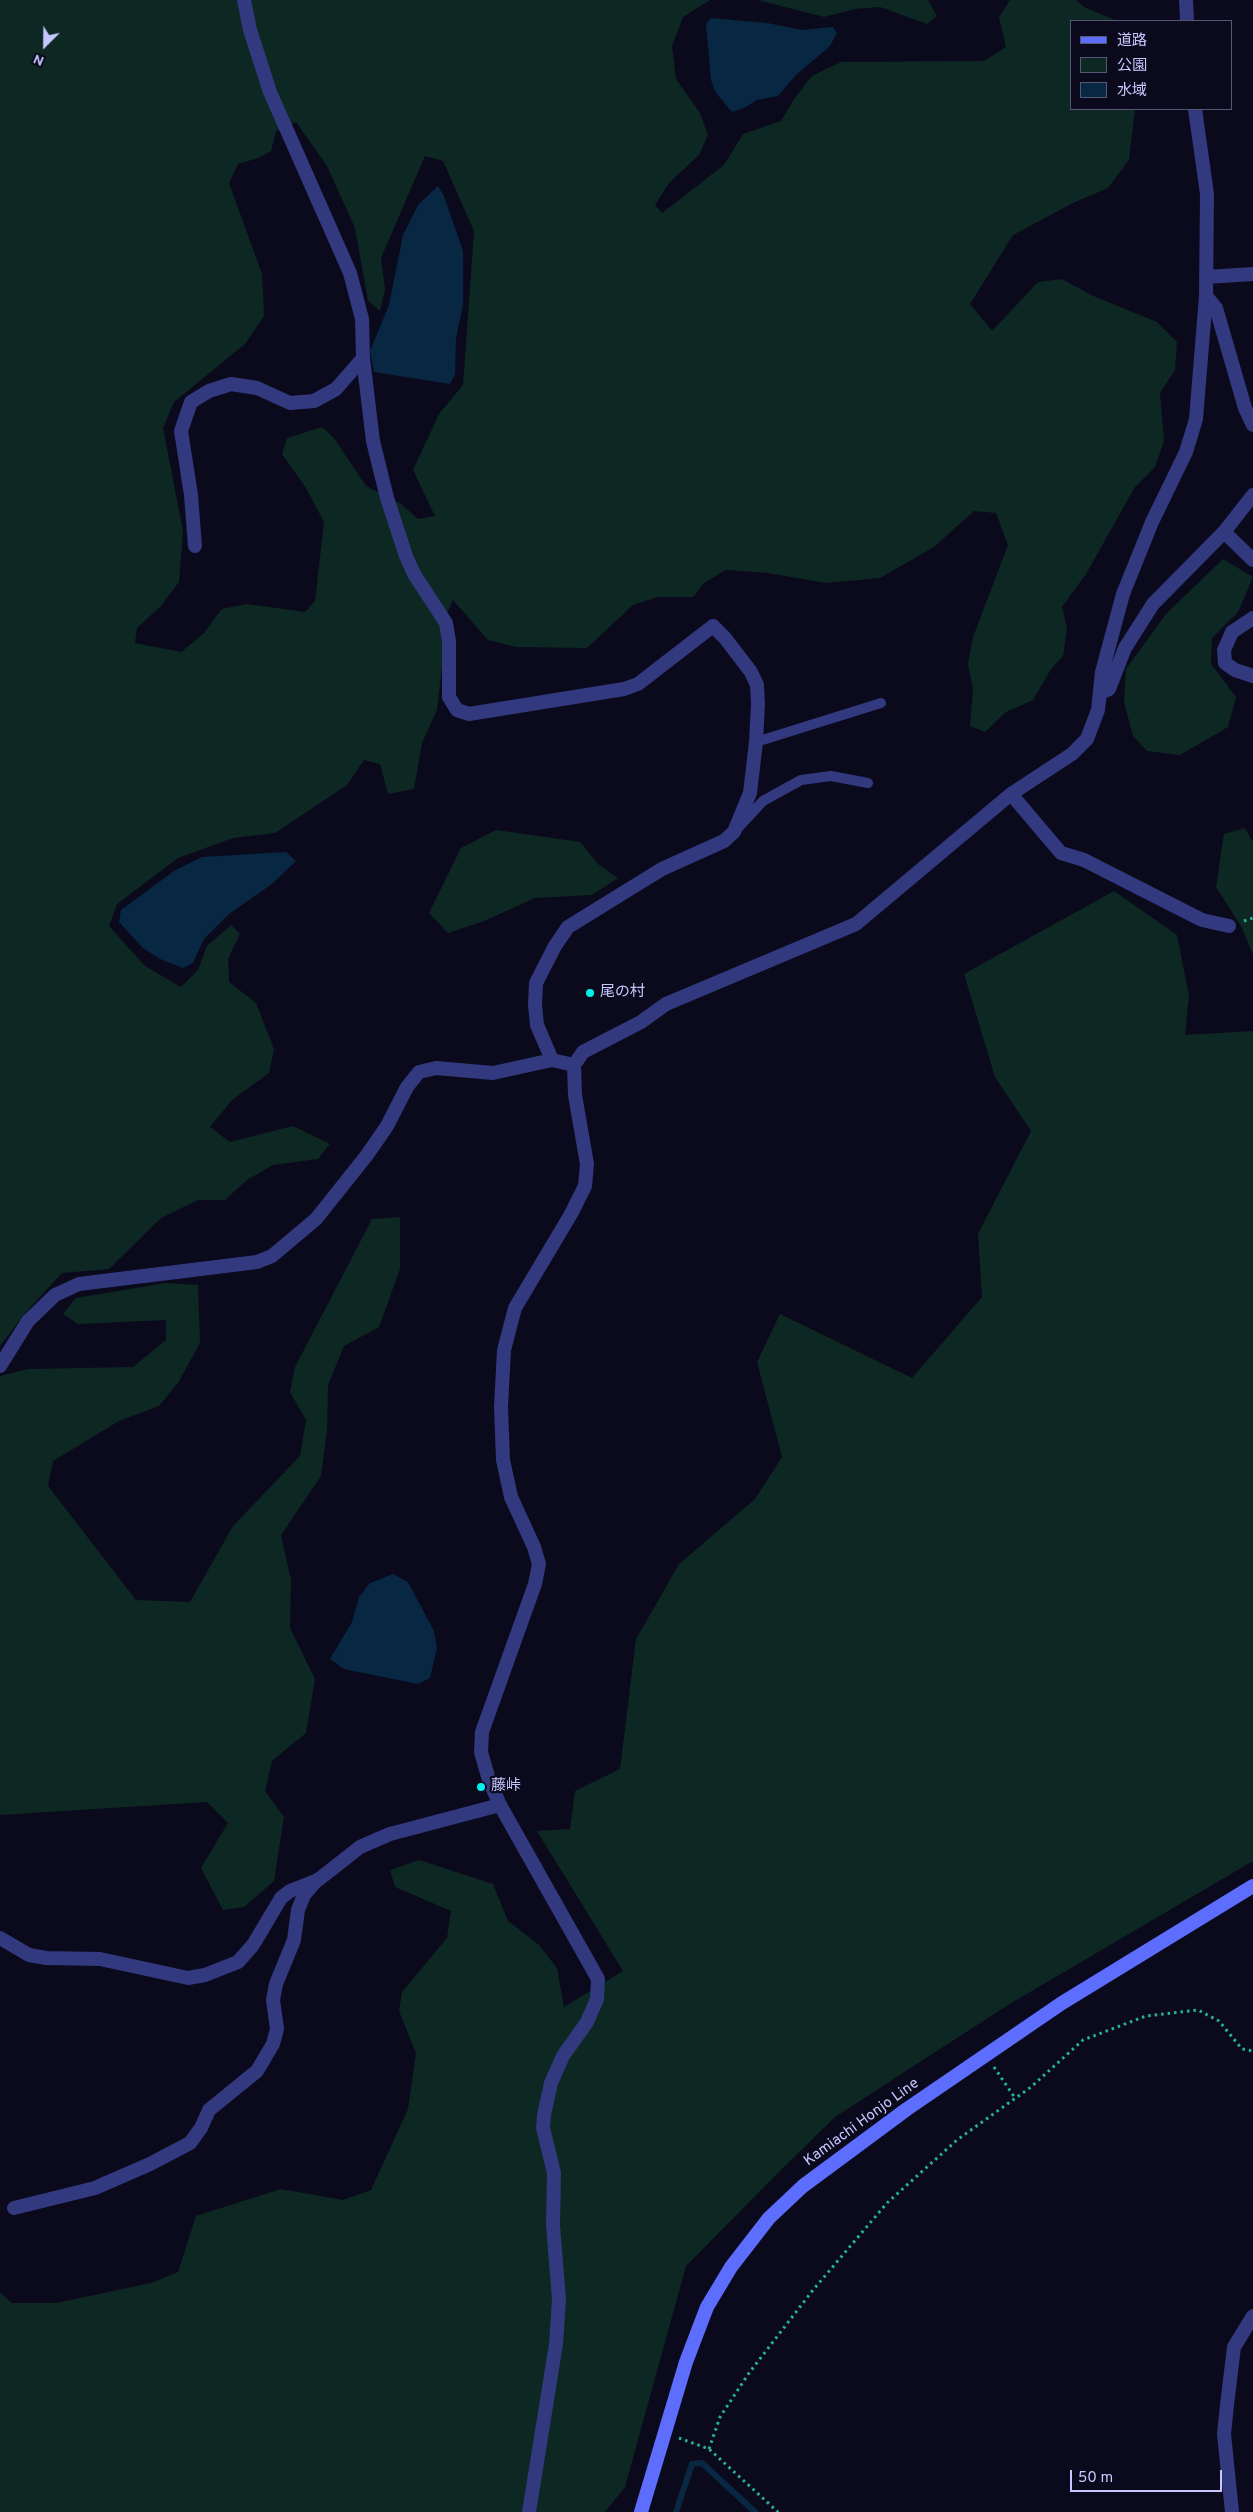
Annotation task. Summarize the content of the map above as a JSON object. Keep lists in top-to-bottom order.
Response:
{
  "streets": {
    "main road": ["Kamiachi Honjo Line"]
  },
  "places": ["尾の村", "藤峠"],
  "legend": ["道路", "公園", "水域"],
  "scale_bar": "50 m",
  "north": "bottom left"
}
